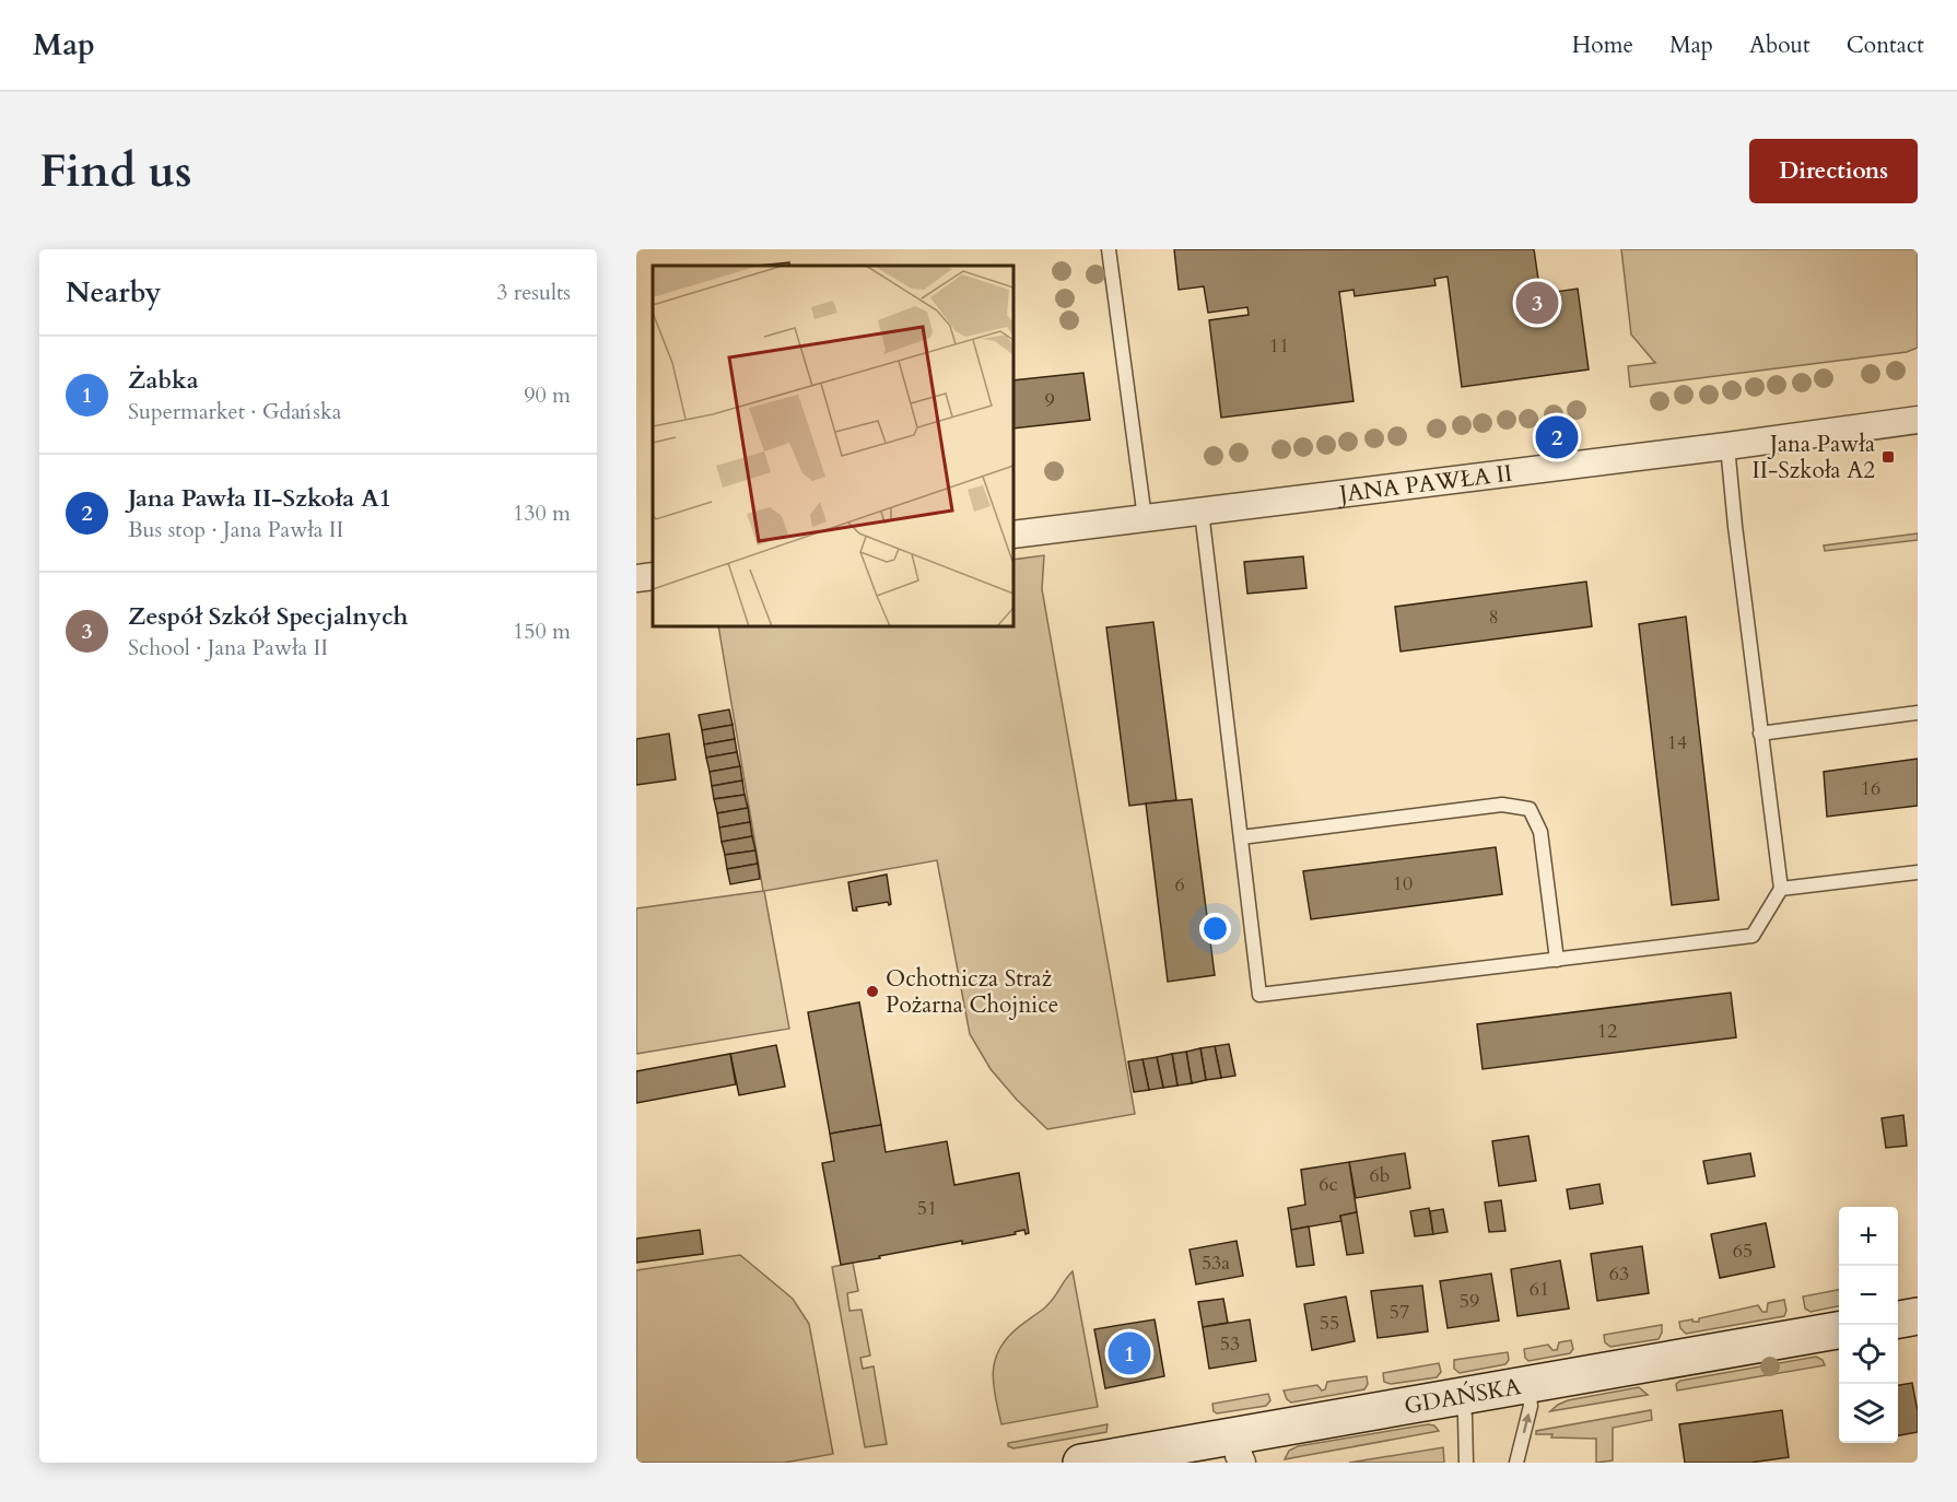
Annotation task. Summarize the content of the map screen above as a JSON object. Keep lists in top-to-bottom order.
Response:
{
  "streets": {
    "main road": ["GDAŃSKA"],
    "street": ["JANA PAWŁA II"]
  },
  "places": {
    "transit": ["Jana Pawła II-Szkoła A2"],
    "other": ["Ochotnicza Straż Pożarna Chojnice"]
  },
  "house_numbers": [
    "11",
    "9",
    "8",
    "14",
    "16",
    "10",
    "6",
    "12",
    "6b",
    "6c",
    "51",
    "65",
    "53a",
    "63",
    "61",
    "59",
    "57",
    "55",
    "53"
  ],
  "page": {
    "header": "Map",
    "nav": [
      "Home",
      "Map",
      "About",
      "Contact"
    ],
    "buttons": "Directions",
    "title": "Find us",
    "heading": ["Nearby", "3 results"],
    "pins": ["3", "2", "1"],
    "list": [
      {
        "mark": "1",
        "name": "Żabka",
        "note": "Supermarket · Gdańska",
        "value": "90 m"
      },
      {
        "mark": "2",
        "name": "Jana Pawła II-Szkoła A1",
        "note": "Bus stop · Jana Pawła II",
        "value": "130 m"
      },
      {
        "mark": "3",
        "name": "Zespół Szkół Specjalnych",
        "note": "School · Jana Pawła II",
        "value": "150 m"
      }
    ],
    "map_buttons": ["+", "−"]
  }
}
